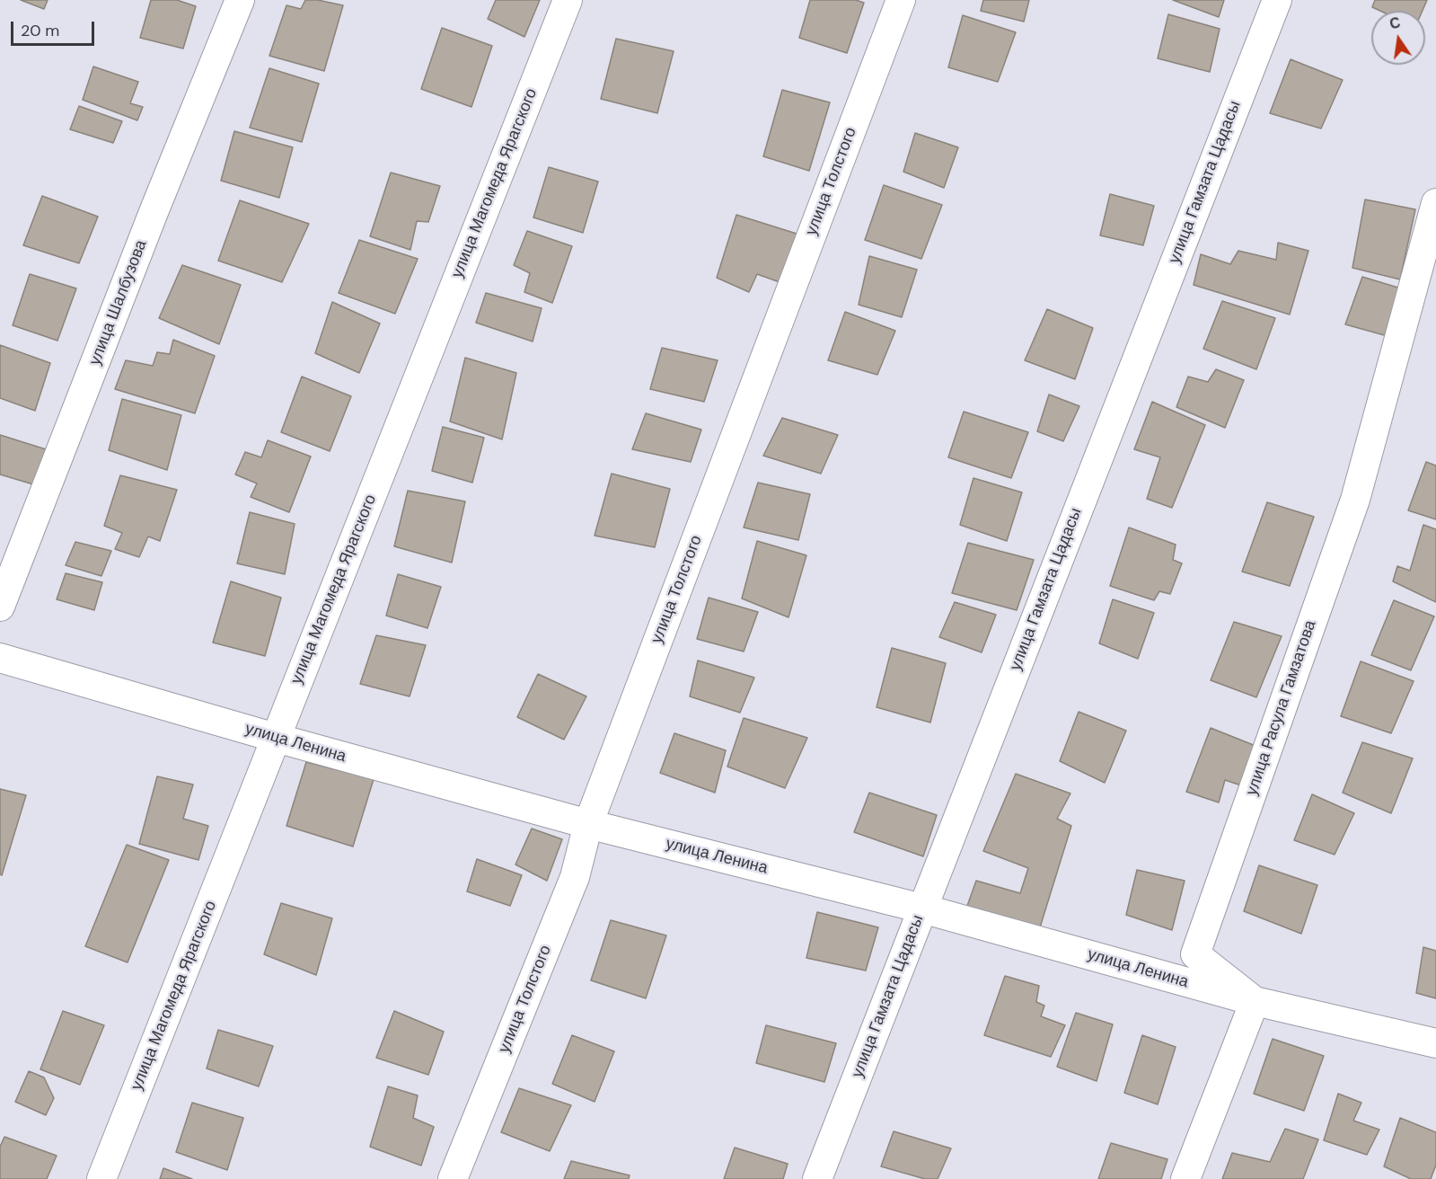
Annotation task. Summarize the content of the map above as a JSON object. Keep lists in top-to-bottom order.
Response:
{
  "streets": {
    "street": [
      "улица Толстого",
      "улица Гамзата Цадасы",
      "улица Магомеда Ярагского",
      "улица Шалбузова",
      "улица Расула Гамзатова",
      "улица Ленина"
    ]
  },
  "crossings": [
    ["улица Толстого", "улица Ленина"],
    ["улица Гамзата Цадасы", "улица Ленина"],
    ["улица Магомеда Ярагского", "улица Ленина"],
    ["улица Расула Гамзатова", "улица Ленина"]
  ],
  "scale_bar": "20 m",
  "north": "top"
}
